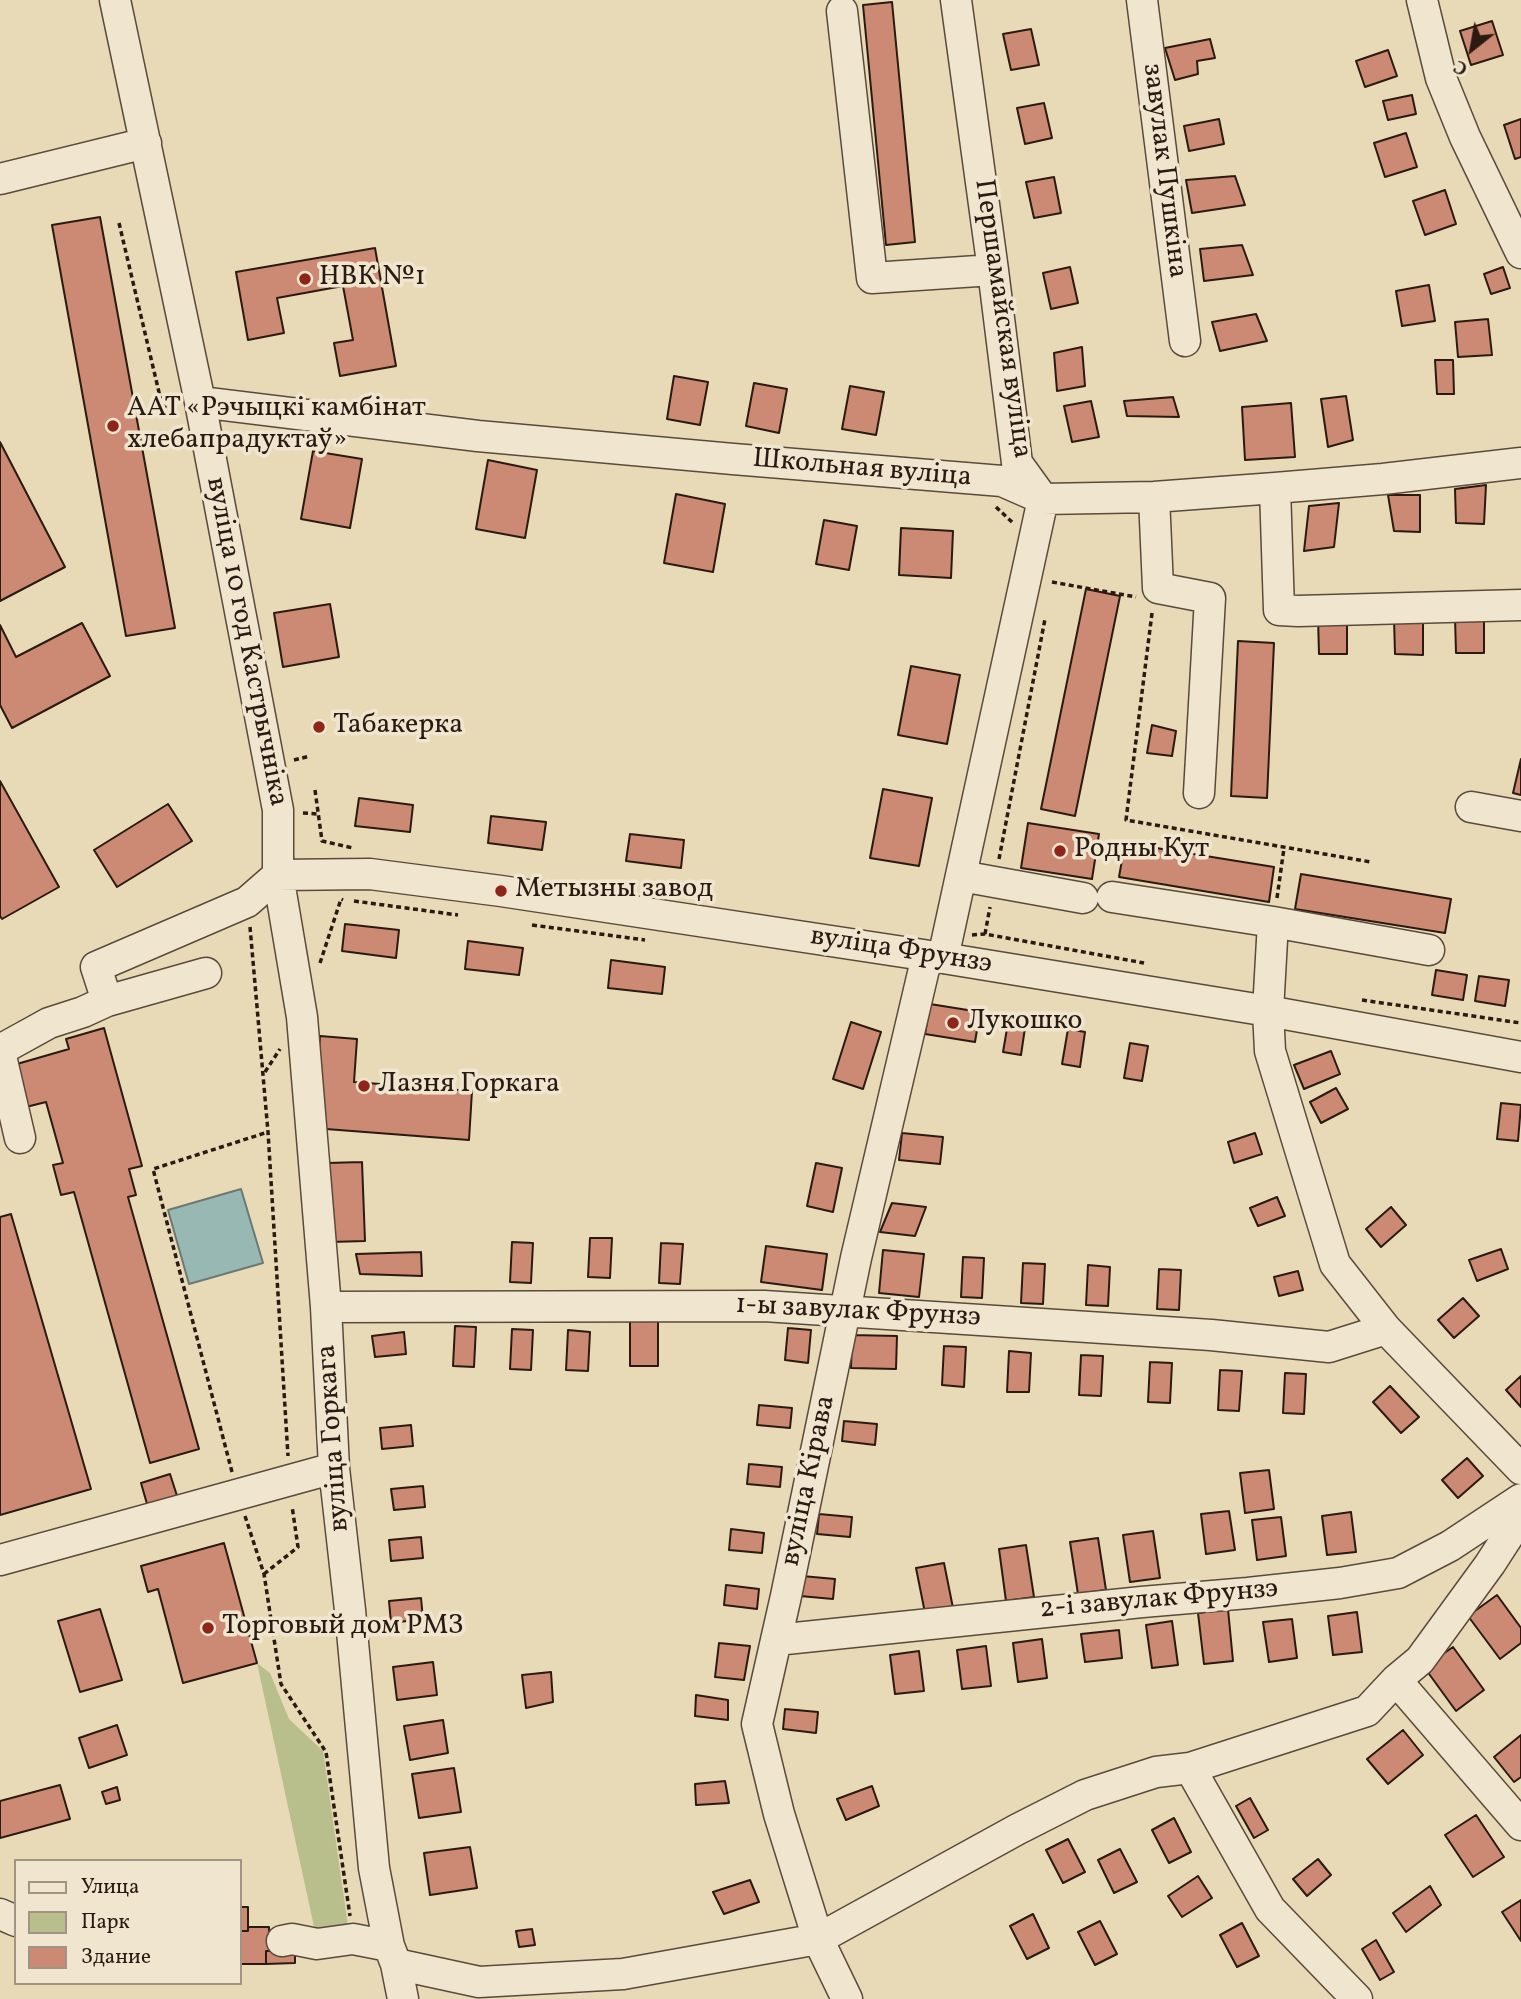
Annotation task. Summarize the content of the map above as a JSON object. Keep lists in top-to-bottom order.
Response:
{
  "streets": {
    "street": [
      "завулак Пушкіна",
      "Першамайская вуліца",
      "Школьная вуліца",
      "вуліца 10 год Кастрычніка",
      "вуліца Фрунзэ",
      "1-ы завулак Фрунзэ",
      "вуліца Горкага",
      "вуліца Кірава",
      "2-і завулак Фрунзэ"
    ]
  },
  "crossings": [
    ["Першамайская вуліца", "Школьная вуліца"],
    ["Школьная вуліца", "вуліца 10 год Кастрычніка"],
    ["вуліца 10 год Кастрычніка", "вуліца Фрунзэ"],
    ["вуліца 10 год Кастрычніка", "вуліца Горкага"],
    ["вуліца Фрунзэ", "вуліца Горкага"],
    ["вуліца Фрунзэ", "вуліца Кірава"],
    ["1-ы завулак Фрунзэ", "вуліца Горкага"],
    ["1-ы завулак Фрунзэ", "вуліца Кірава"],
    ["вуліца Кірава", "2-і завулак Фрунзэ"]
  ],
  "places": [
    "НВК №1",
    "ААТ «Рэчыцкі камбінат хлебапрадуктаў»",
    "Табакерка",
    "Родны Кут",
    "Метызны завод",
    "Лукошко",
    "Лазня Горкага",
    "Торговый дом РМЗ"
  ],
  "legend": ["Улица", "Парк", "Здание"],
  "north": "bottom left"
}
